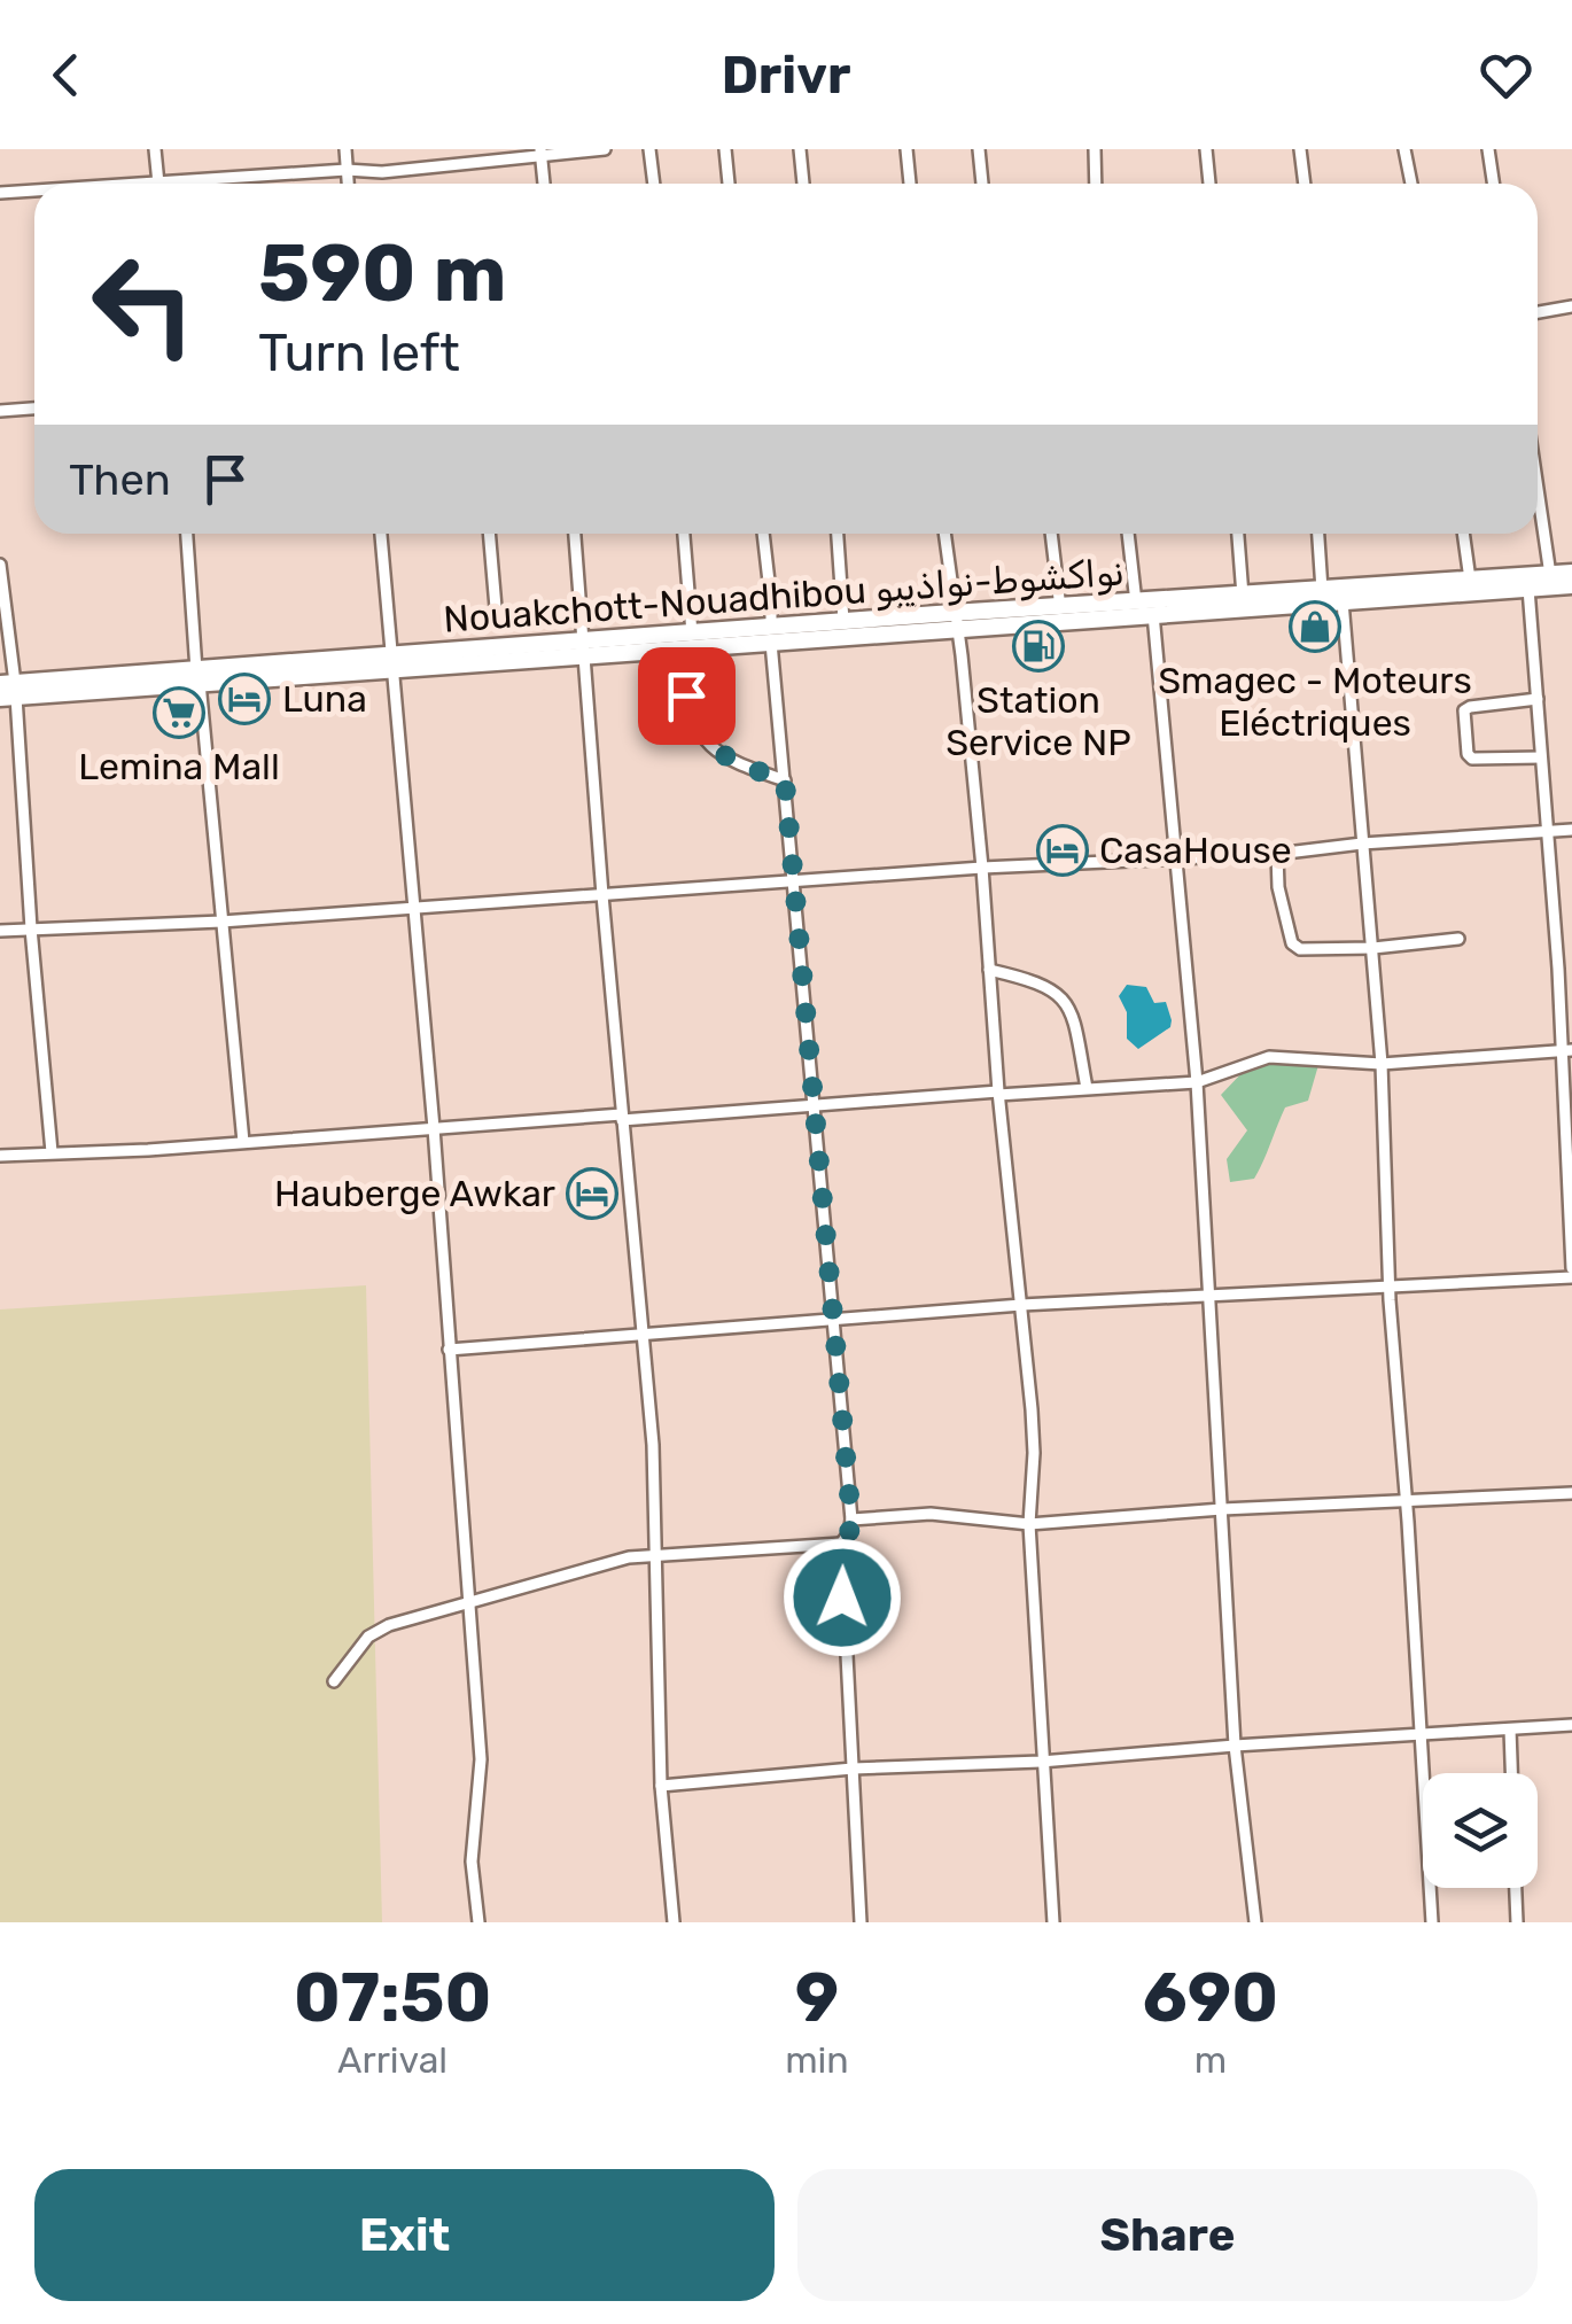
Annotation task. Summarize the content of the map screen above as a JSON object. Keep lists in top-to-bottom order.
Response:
{
  "streets": {
    "highway": ["Nouakchott-Nouadhibou نواكشوط-نواذيبو"]
  },
  "places": {
    "shop": ["Smagec - Moteurs Eléctriques"],
    "fuel station": ["Station Service NP"],
    "hotel": ["Luna", "CasaHouse", "Hauberge Awkar"],
    "supermarket": ["Lemina Mall"]
  },
  "page": {
    "header": "Drivr",
    "turn": ["590 m", "Turn left"],
    "then": "Then",
    "eta": [
      "07:50",
      "Arrival",
      "9",
      "min",
      "690",
      "m"
    ],
    "buttons": ["Exit", "Share"]
  }
}
